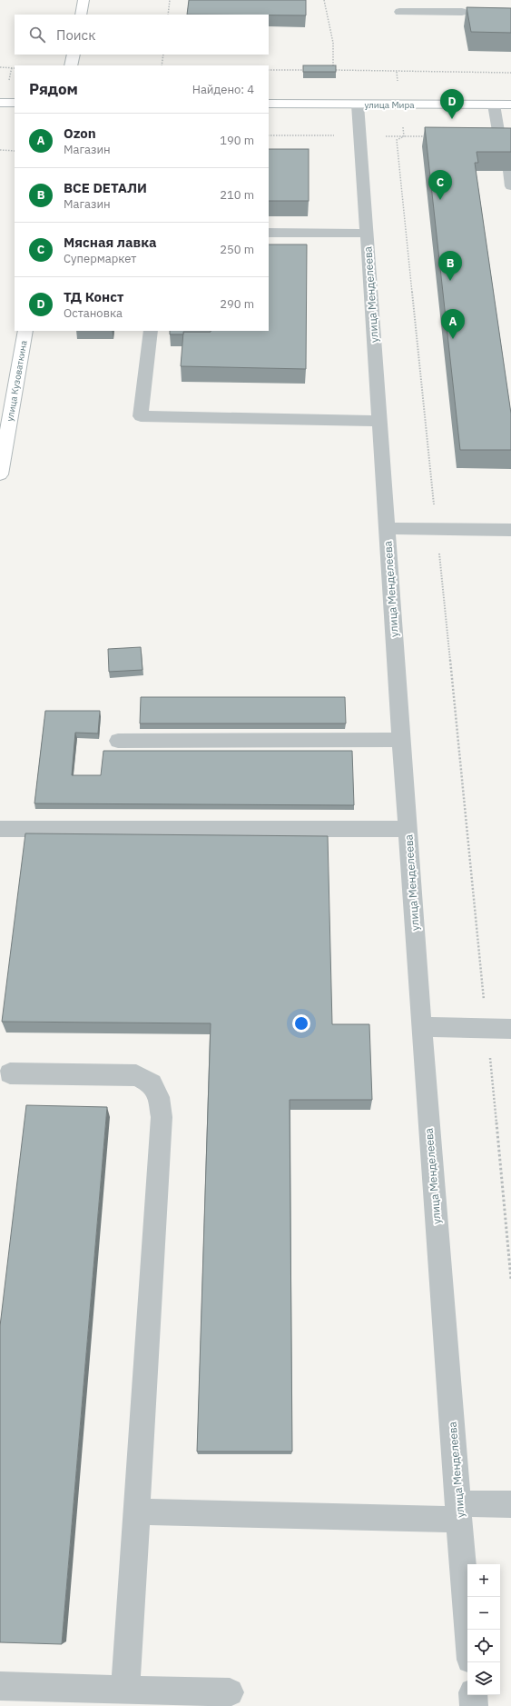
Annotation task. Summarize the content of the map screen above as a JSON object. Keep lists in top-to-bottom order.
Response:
{
  "streets": {
    "main road": ["улица Мира", "улица Кузоваткина"],
    "street": ["улица Менделеева"]
  },
  "crossings": [
    ["улица Мира", "улица Менделеева"]
  ],
  "page": {
    "search": "Поиск",
    "heading": ["Рядом", "Найдено: 4"],
    "pins": [
      "D",
      "C",
      "B",
      "A"
    ],
    "list": [
      {
        "mark": "A",
        "name": "Ozon",
        "note": "Магазин",
        "value": "190 m"
      },
      {
        "mark": "B",
        "name": "ВСЕ DEТАЛИ",
        "note": "Магазин",
        "value": "210 m"
      },
      {
        "mark": "C",
        "name": "Мясная лавка",
        "note": "Супермаркет",
        "value": "250 m"
      },
      {
        "mark": "D",
        "name": "ТД Конст",
        "note": "Остановка",
        "value": "290 m"
      }
    ],
    "map_buttons": ["+", "−"]
  }
}
